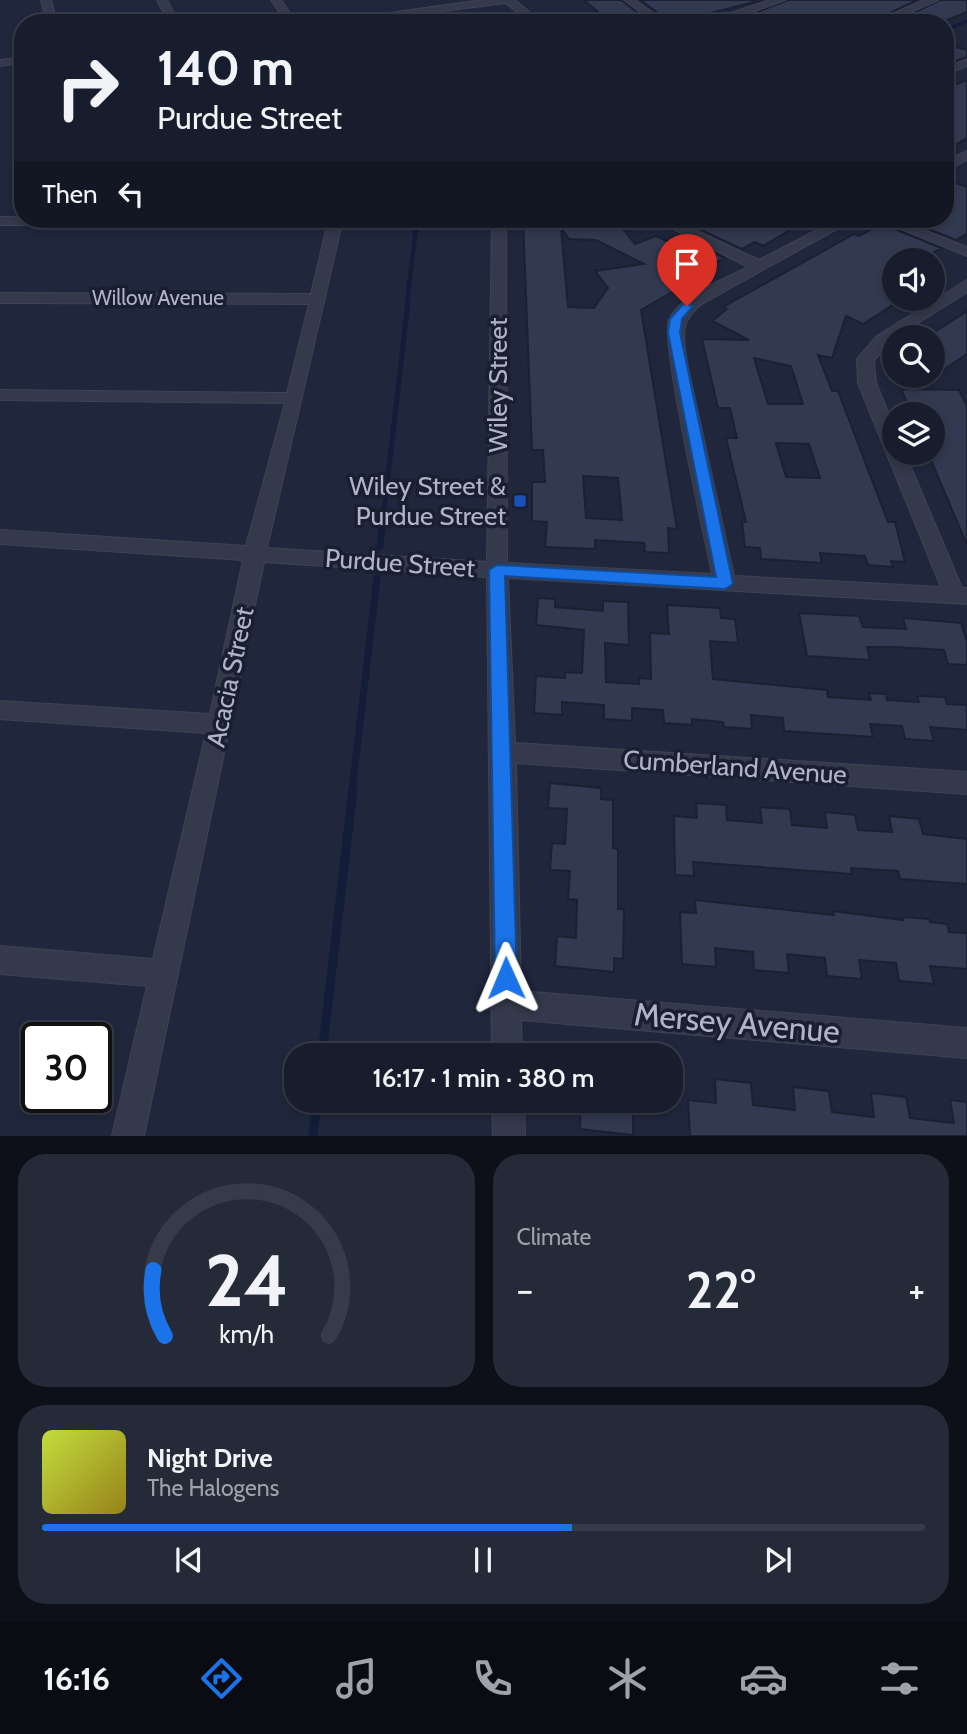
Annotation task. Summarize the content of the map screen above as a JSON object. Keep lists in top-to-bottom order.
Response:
{
  "streets": {
    "street": [
      "Willow Avenue",
      "Wiley Street",
      "Purdue Street",
      "Acacia Street",
      "Cumberland Avenue",
      "Mersey Avenue"
    ]
  },
  "crossings": [
    ["Willow Avenue", "Acacia Street"],
    ["Wiley Street", "Purdue Street"],
    ["Wiley Street", "Cumberland Avenue"],
    ["Wiley Street", "Mersey Avenue"],
    ["Purdue Street", "Acacia Street"]
  ],
  "places": {
    "transit": ["Wiley Street & Purdue Street"]
  },
  "page": {
    "turn": ["140 m", "Purdue Street"],
    "then": "Then",
    "limit": "30",
    "trip": "16:17 · 1 min · 380 m",
    "tile": "Climate",
    "heat": ["−", "22°", "+"],
    "song": ["Night Drive", "The Halogens"],
    "tabs": "16:16",
    "gauge": ["24", "km/h"]
  }
}
